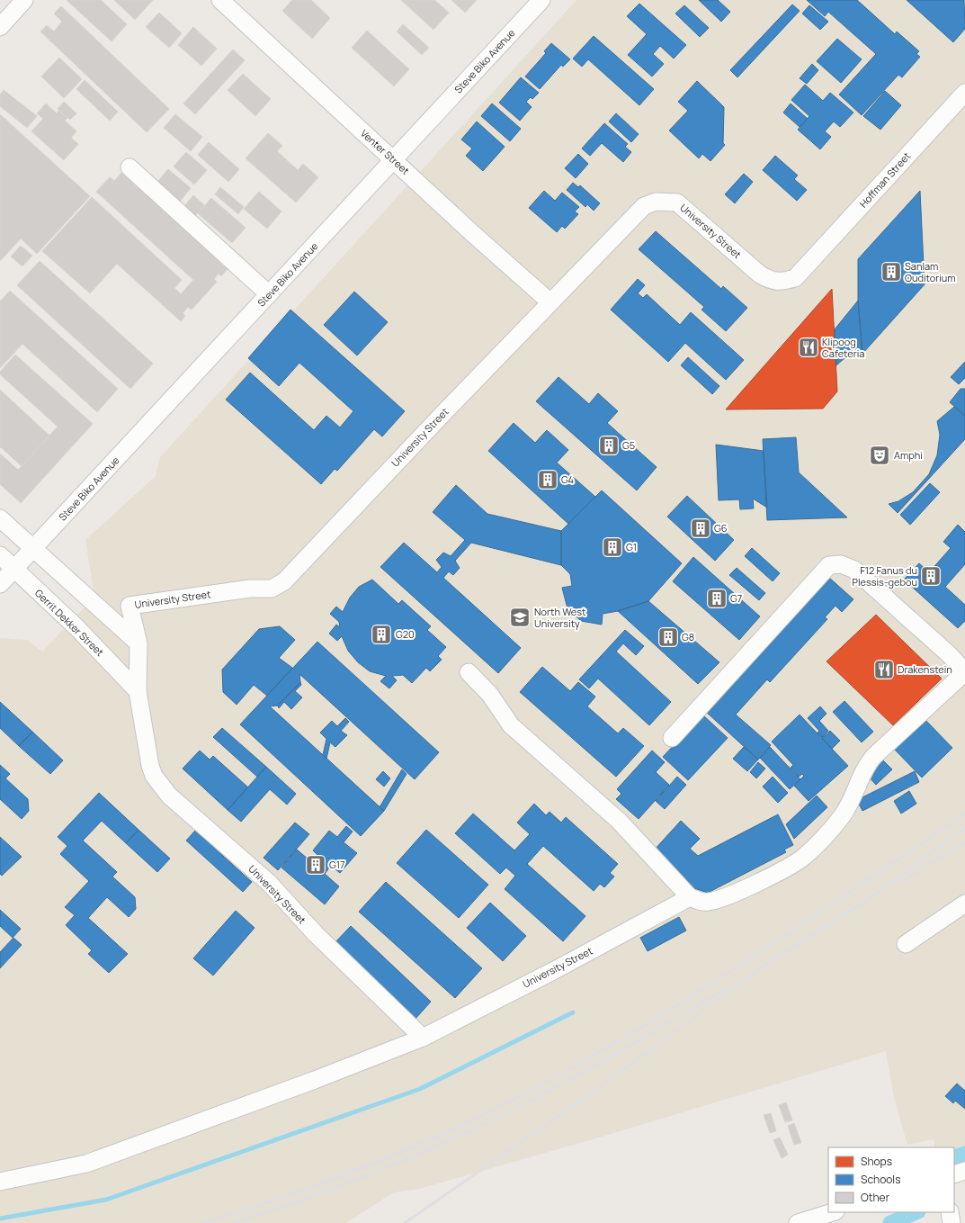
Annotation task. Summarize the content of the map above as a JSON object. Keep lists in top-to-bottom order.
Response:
{
  "streets": {
    "street": [
      "Steve Biko Avenue",
      "Venter Street",
      "Hoffman Street",
      "University Street",
      "Gerrit Dekker Street"
    ]
  },
  "crossings": [
    ["Steve Biko Avenue", "Venter Street"],
    ["Steve Biko Avenue", "Gerrit Dekker Street"],
    ["Venter Street", "University Street"],
    ["Hoffman Street", "University Street"],
    ["University Street", "Gerrit Dekker Street"]
  ],
  "places": {
    "building": [
      "Sanlam Ouditorium",
      "G5",
      "G4",
      "G6",
      "G1",
      "F12 Fanus du Plessis-gebou",
      "G7",
      "G20",
      "G8",
      "G17"
    ],
    "restaurant": ["Klipoog Cafeteria", "Drakenstein"],
    "theatre": ["Amphi"],
    "school or university": ["North West University"]
  },
  "legend": ["Shops", "Schools", "Other"]
}
